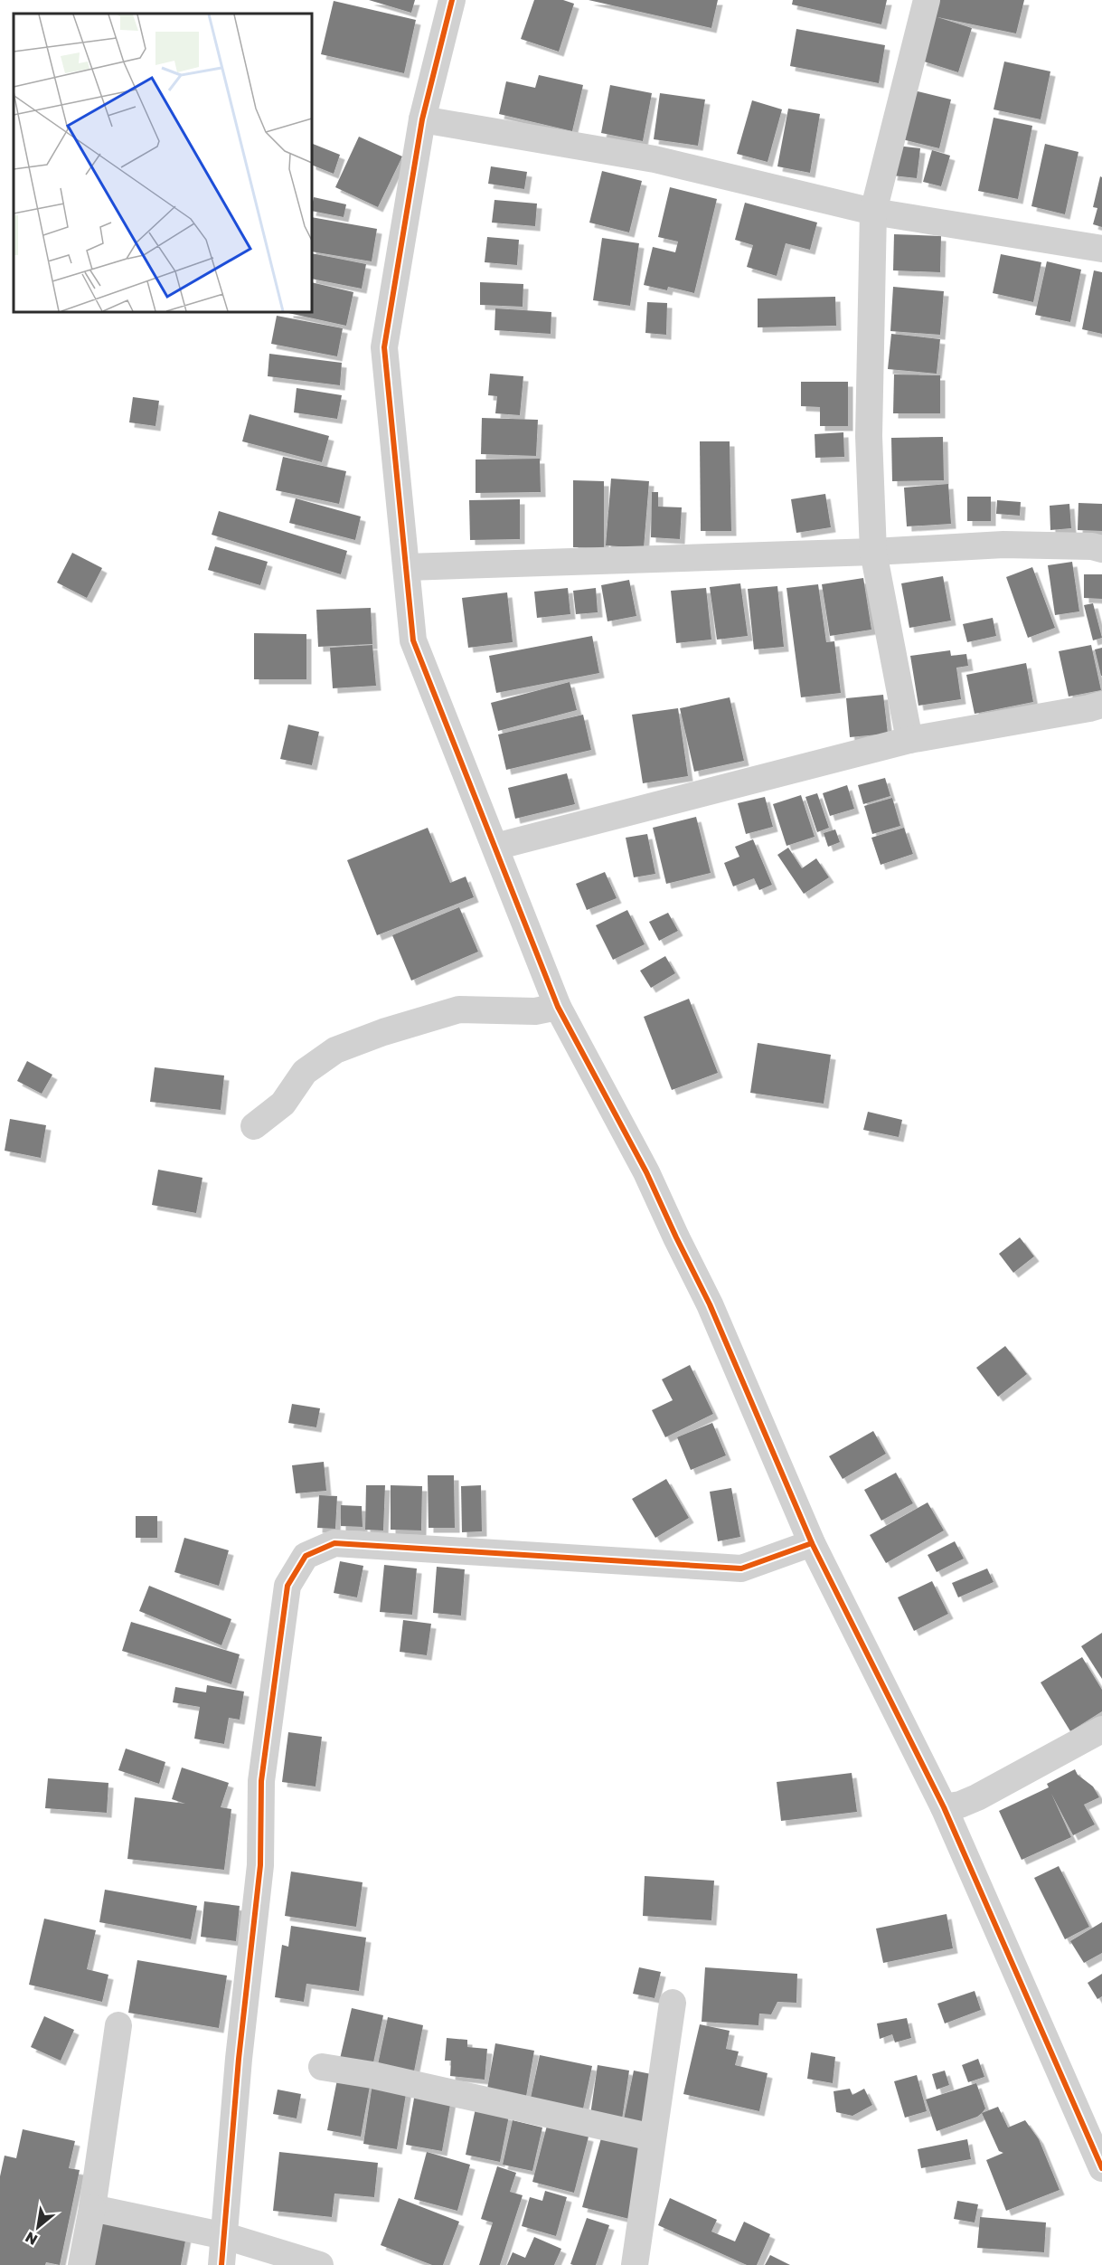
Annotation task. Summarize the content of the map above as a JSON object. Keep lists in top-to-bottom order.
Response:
{
  "north": "bottom left"
}
